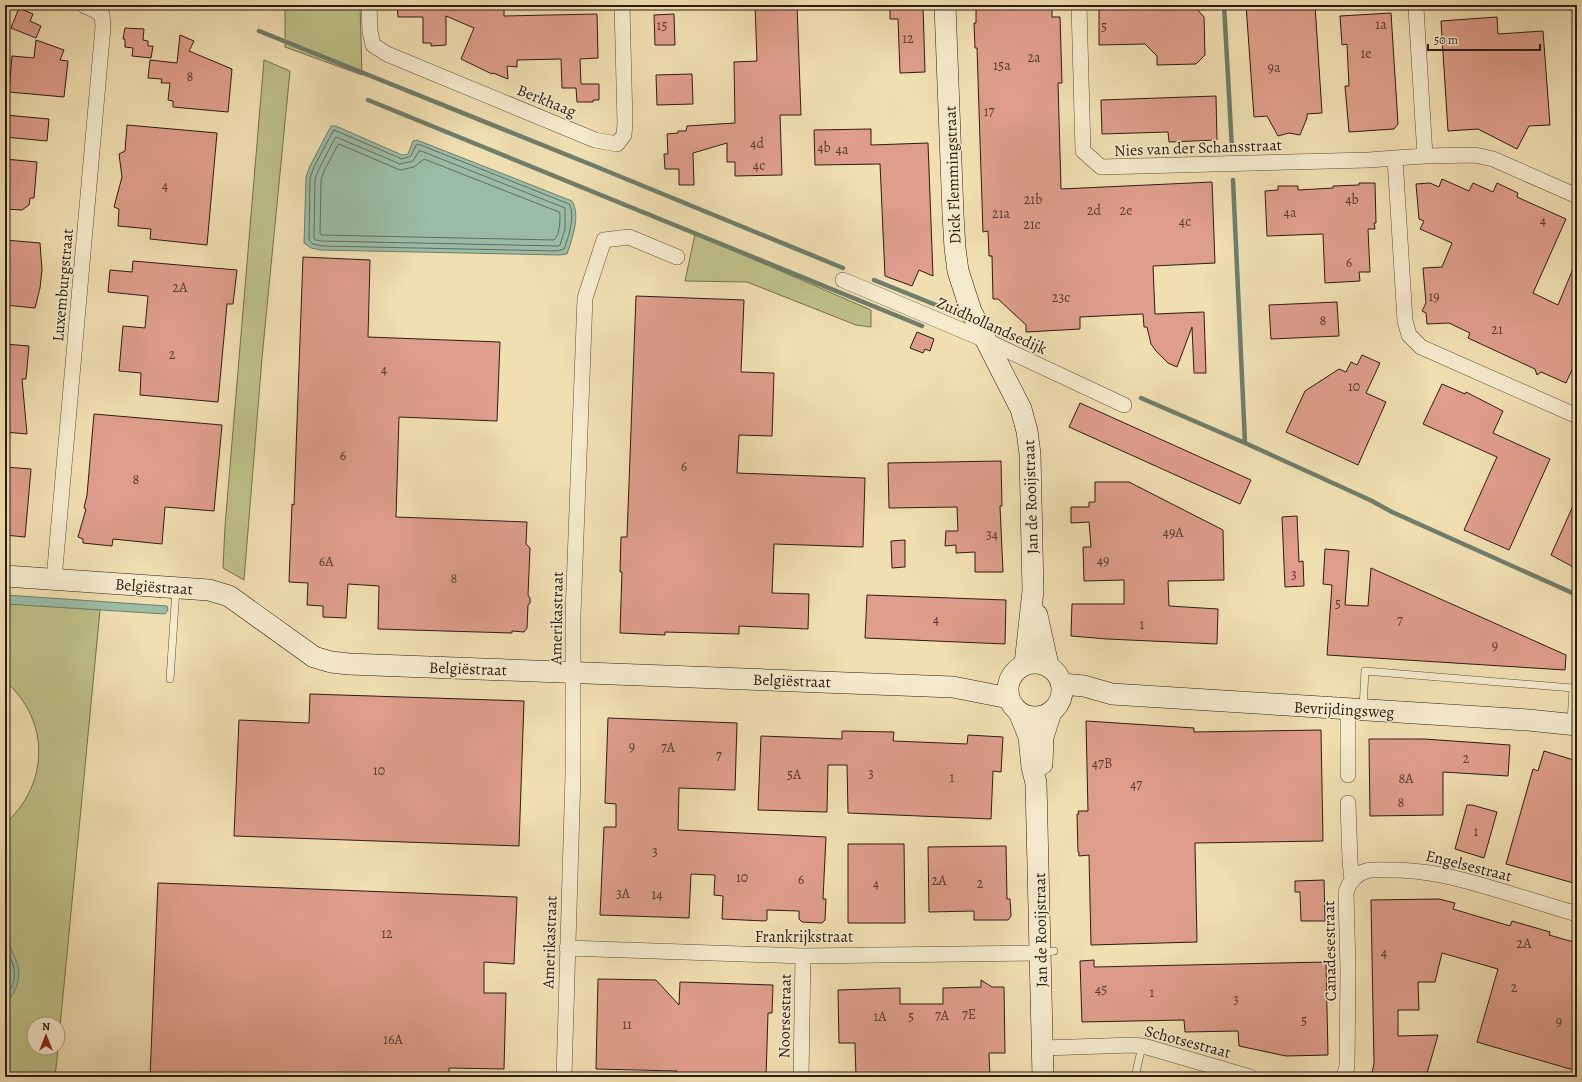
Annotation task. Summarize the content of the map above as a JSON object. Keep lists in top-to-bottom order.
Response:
{
  "streets": {
    "main road": [
      "Dick Flemmingstraat",
      "Jan de Rooijstraat",
      "Belgiëstraat",
      "Bevrijdingsweg"
    ],
    "street": [
      "Berkhaag",
      "Nies van der Schansstraat",
      "Luxemburgstraat",
      "Zuidhollandsedijk",
      "Amerikastraat",
      "Engelsestraat",
      "Frankrijkstraat",
      "Canadesestraat",
      "Noorsestraat",
      "Schotsestraat"
    ]
  },
  "crossings": [
    ["Dick Flemmingstraat", "Zuidhollandsedijk"],
    ["Dick Flemmingstraat", "Jan de Rooijstraat"],
    ["Luxemburgstraat", "Belgiëstraat"],
    ["Zuidhollandsedijk", "Jan de Rooijstraat"],
    ["Jan de Rooijstraat", "Belgiëstraat"],
    ["Jan de Rooijstraat", "Bevrijdingsweg"],
    ["Jan de Rooijstraat", "Frankrijkstraat"],
    ["Jan de Rooijstraat", "Schotsestraat"],
    ["Belgiëstraat", "Amerikastraat"],
    ["Belgiëstraat", "Bevrijdingsweg"],
    ["Amerikastraat", "Frankrijkstraat"],
    ["Engelsestraat", "Canadesestraat"],
    ["Frankrijkstraat", "Noorsestraat"]
  ],
  "house_numbers": [
    "1a",
    "15",
    "5",
    "12",
    "1e",
    "2a",
    "15a",
    "9a",
    "8",
    "17",
    "4d",
    "4b",
    "4a",
    "4c",
    "4",
    "21b",
    "4b",
    "2d",
    "2e",
    "4a",
    "21a",
    "4",
    "4c",
    "21c",
    "6",
    "2A",
    "19",
    "23c",
    "8",
    "21",
    "2",
    "4",
    "10",
    "6",
    "6",
    "8",
    "49A",
    "34",
    "49",
    "6A",
    "3",
    "8",
    "5",
    "4",
    "7",
    "1",
    "9",
    "9",
    "7A",
    "7",
    "2",
    "47B",
    "10",
    "3",
    "5A",
    "1",
    "8A",
    "47",
    "8",
    "1",
    "3",
    "10",
    "6",
    "2A",
    "4",
    "2",
    "3A",
    "14",
    "12",
    "2A",
    "4",
    "2",
    "45",
    "1",
    "3",
    "7E",
    "7A",
    "1A",
    "5",
    "5",
    "9",
    "11",
    "16A"
  ],
  "scale_bar": "50 m",
  "north": "top"
}
